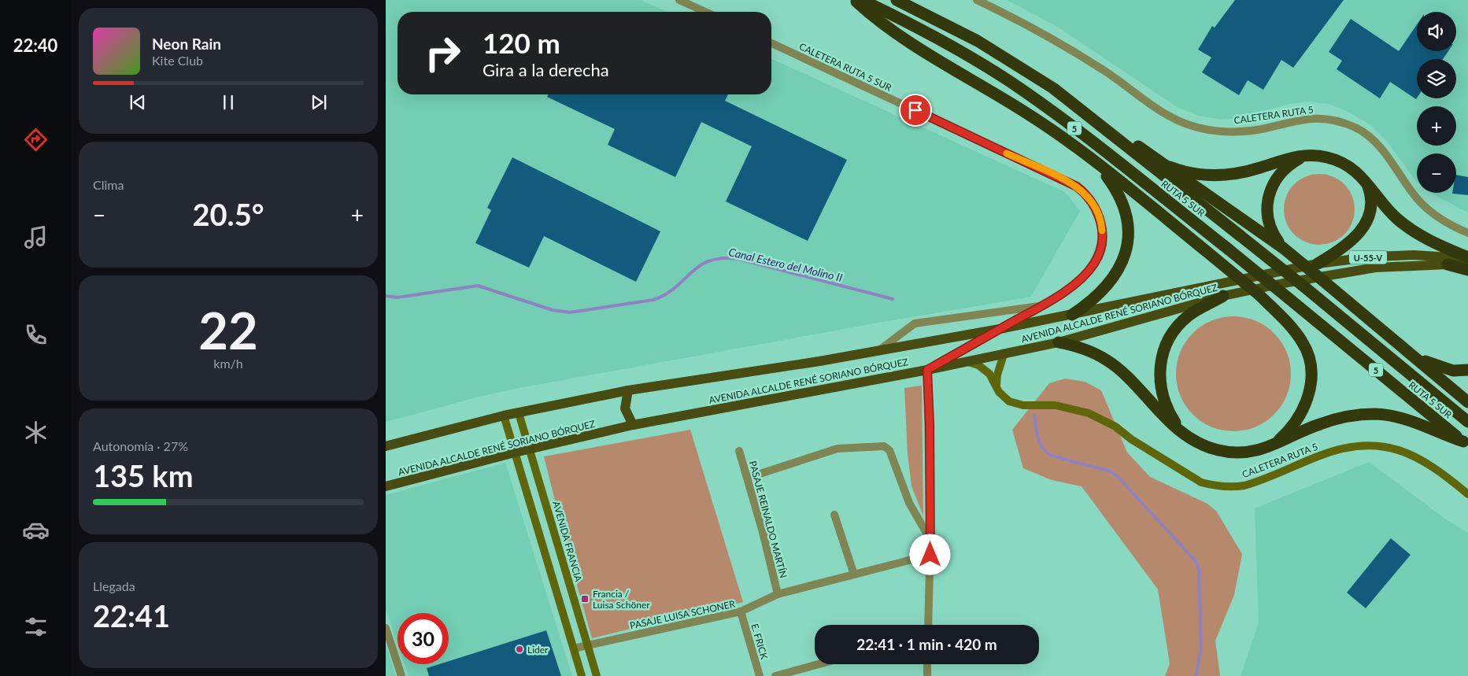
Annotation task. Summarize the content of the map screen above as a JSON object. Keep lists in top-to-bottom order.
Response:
{
  "streets": {
    "highway": ["5", "RUTA 5 SUR"],
    "main road": ["U-55-V", "AVENIDA ALCALDE RENÉ SORIANO BÓRQUEZ"],
    "street": [
      "CALETERA RUTA 5 SUR",
      "CALETERA RUTA 5",
      "PASAJE REINALDO MARTÍN",
      "AVENIDA FRANCIA",
      "PASAJE LUISA SCHONER",
      "E. FRICK"
    ]
  },
  "crossings": [
    ["CALETERA RUTA 5 SUR", "AVENIDA ALCALDE RENÉ SORIANO BÓRQUEZ"],
    ["CALETERA RUTA 5", "AVENIDA ALCALDE RENÉ SORIANO BÓRQUEZ"],
    ["AVENIDA ALCALDE RENÉ SORIANO BÓRQUEZ", "AVENIDA FRANCIA"],
    ["PASAJE REINALDO MARTÍN", "PASAJE LUISA SCHONER"],
    ["AVENIDA FRANCIA", "PASAJE LUISA SCHONER"],
    ["PASAJE LUISA SCHONER", "E. FRICK"]
  ],
  "water": ["Canal Estero del Molino II"],
  "places": {
    "transit": ["Francia / Luisa Schöner"],
    "other": ["Lider"]
  },
  "page": {
    "tabs": "22:40",
    "map_buttons": ["+", "−"],
    "turn": ["120 m", "Gira a la derecha"],
    "song": ["Neon Rain", "Kite Club"],
    "tile": [
      "Clima",
      ["22", "km/h"],
      ["Autonomía · 27%", "135 km"],
      ["Llegada", "22:41"]
    ],
    "heat": ["−", "20.5°", "+"],
    "limit": "30",
    "trip": "22:41 · 1 min · 420 m"
  }
}
